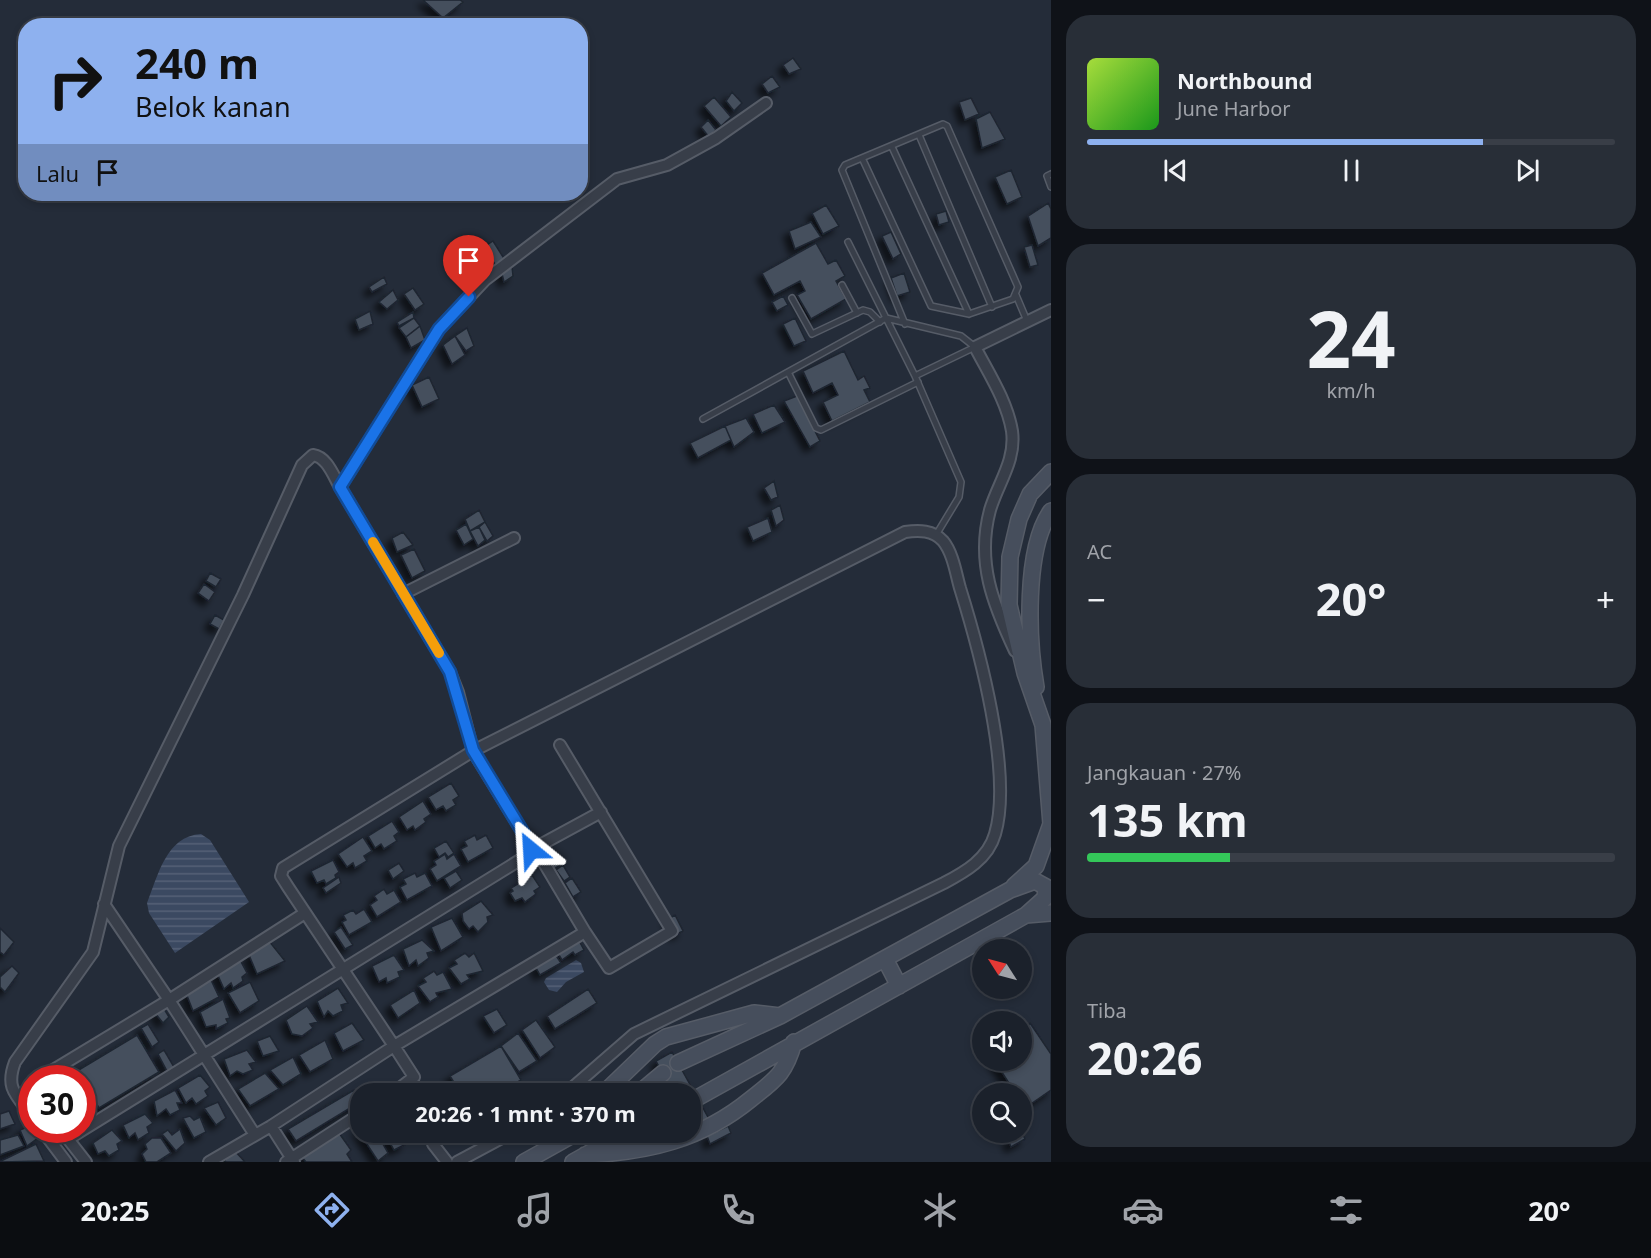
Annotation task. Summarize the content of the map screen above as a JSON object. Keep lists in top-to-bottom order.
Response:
{
  "north": "top left",
  "page": {
    "turn": ["240 m", "Belok kanan"],
    "song": ["Northbound", "June Harbor"],
    "then": "Lalu",
    "tile": [
      ["24", "km/h"],
      "AC",
      ["Jangkauan · 27%", "135 km"],
      ["Tiba", "20:26"]
    ],
    "heat": ["−", "20°", "+"],
    "limit": "30",
    "trip": "20:26 · 1 mnt · 370 m",
    "tabs": ["20:25", "20°"]
  }
}
